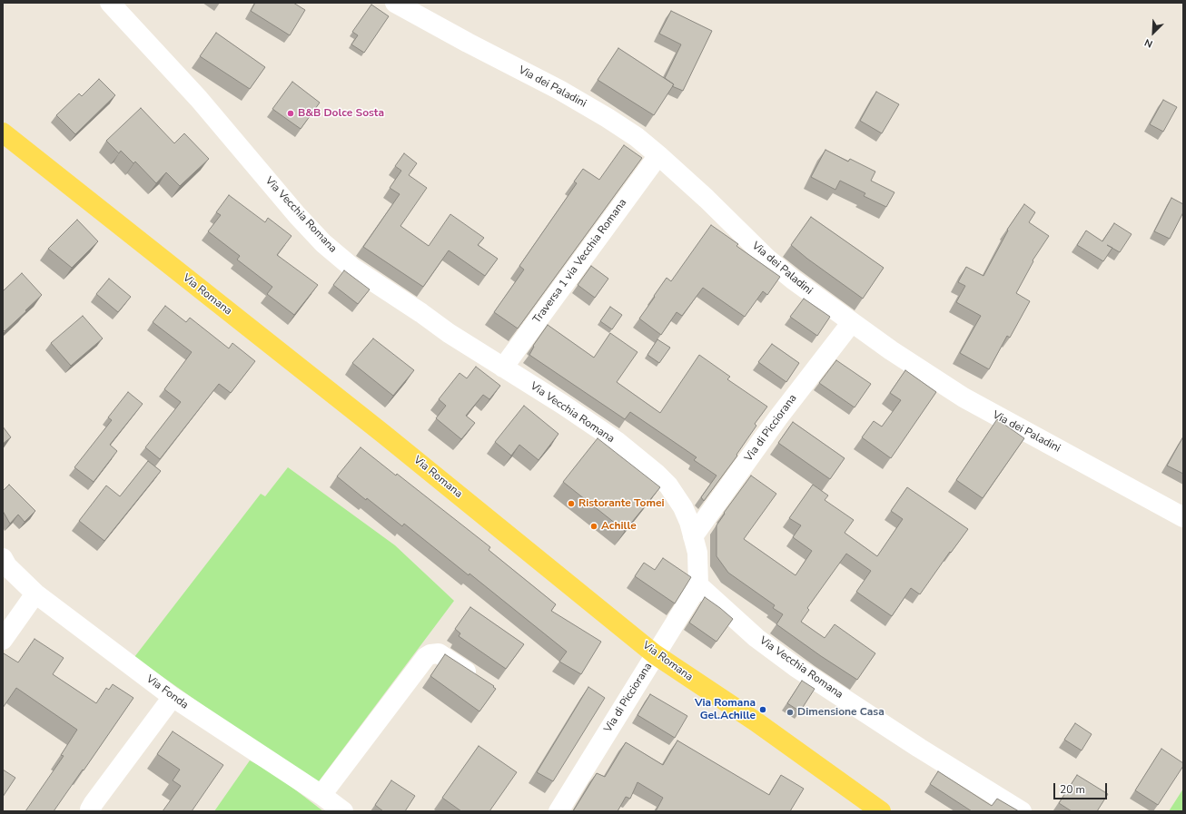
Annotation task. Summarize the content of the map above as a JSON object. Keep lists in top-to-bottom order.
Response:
{
  "streets": {
    "main road": ["Via Romana"],
    "street": [
      "Via dei Paladini",
      "Via Vecchia Romana",
      "Traversa 1 via Vecchia Romana",
      "Via di Picciorana",
      "Via Fonda"
    ]
  },
  "crossings": [
    ["Via dei Paladini", "Traversa 1 via Vecchia Romana"],
    ["Via dei Paladini", "Via di Picciorana"],
    ["Via Vecchia Romana", "Traversa 1 via Vecchia Romana"],
    ["Via Vecchia Romana", "Via di Picciorana"],
    ["Via Romana", "Via di Picciorana"]
  ],
  "places": [
    "B&B Dolce Sosta",
    "Ristorante Tomei",
    "Achille",
    "Via Romana Gel.Achille",
    "Dimensione Casa"
  ],
  "scale_bar": "20 m",
  "north": "bottom left"
}
